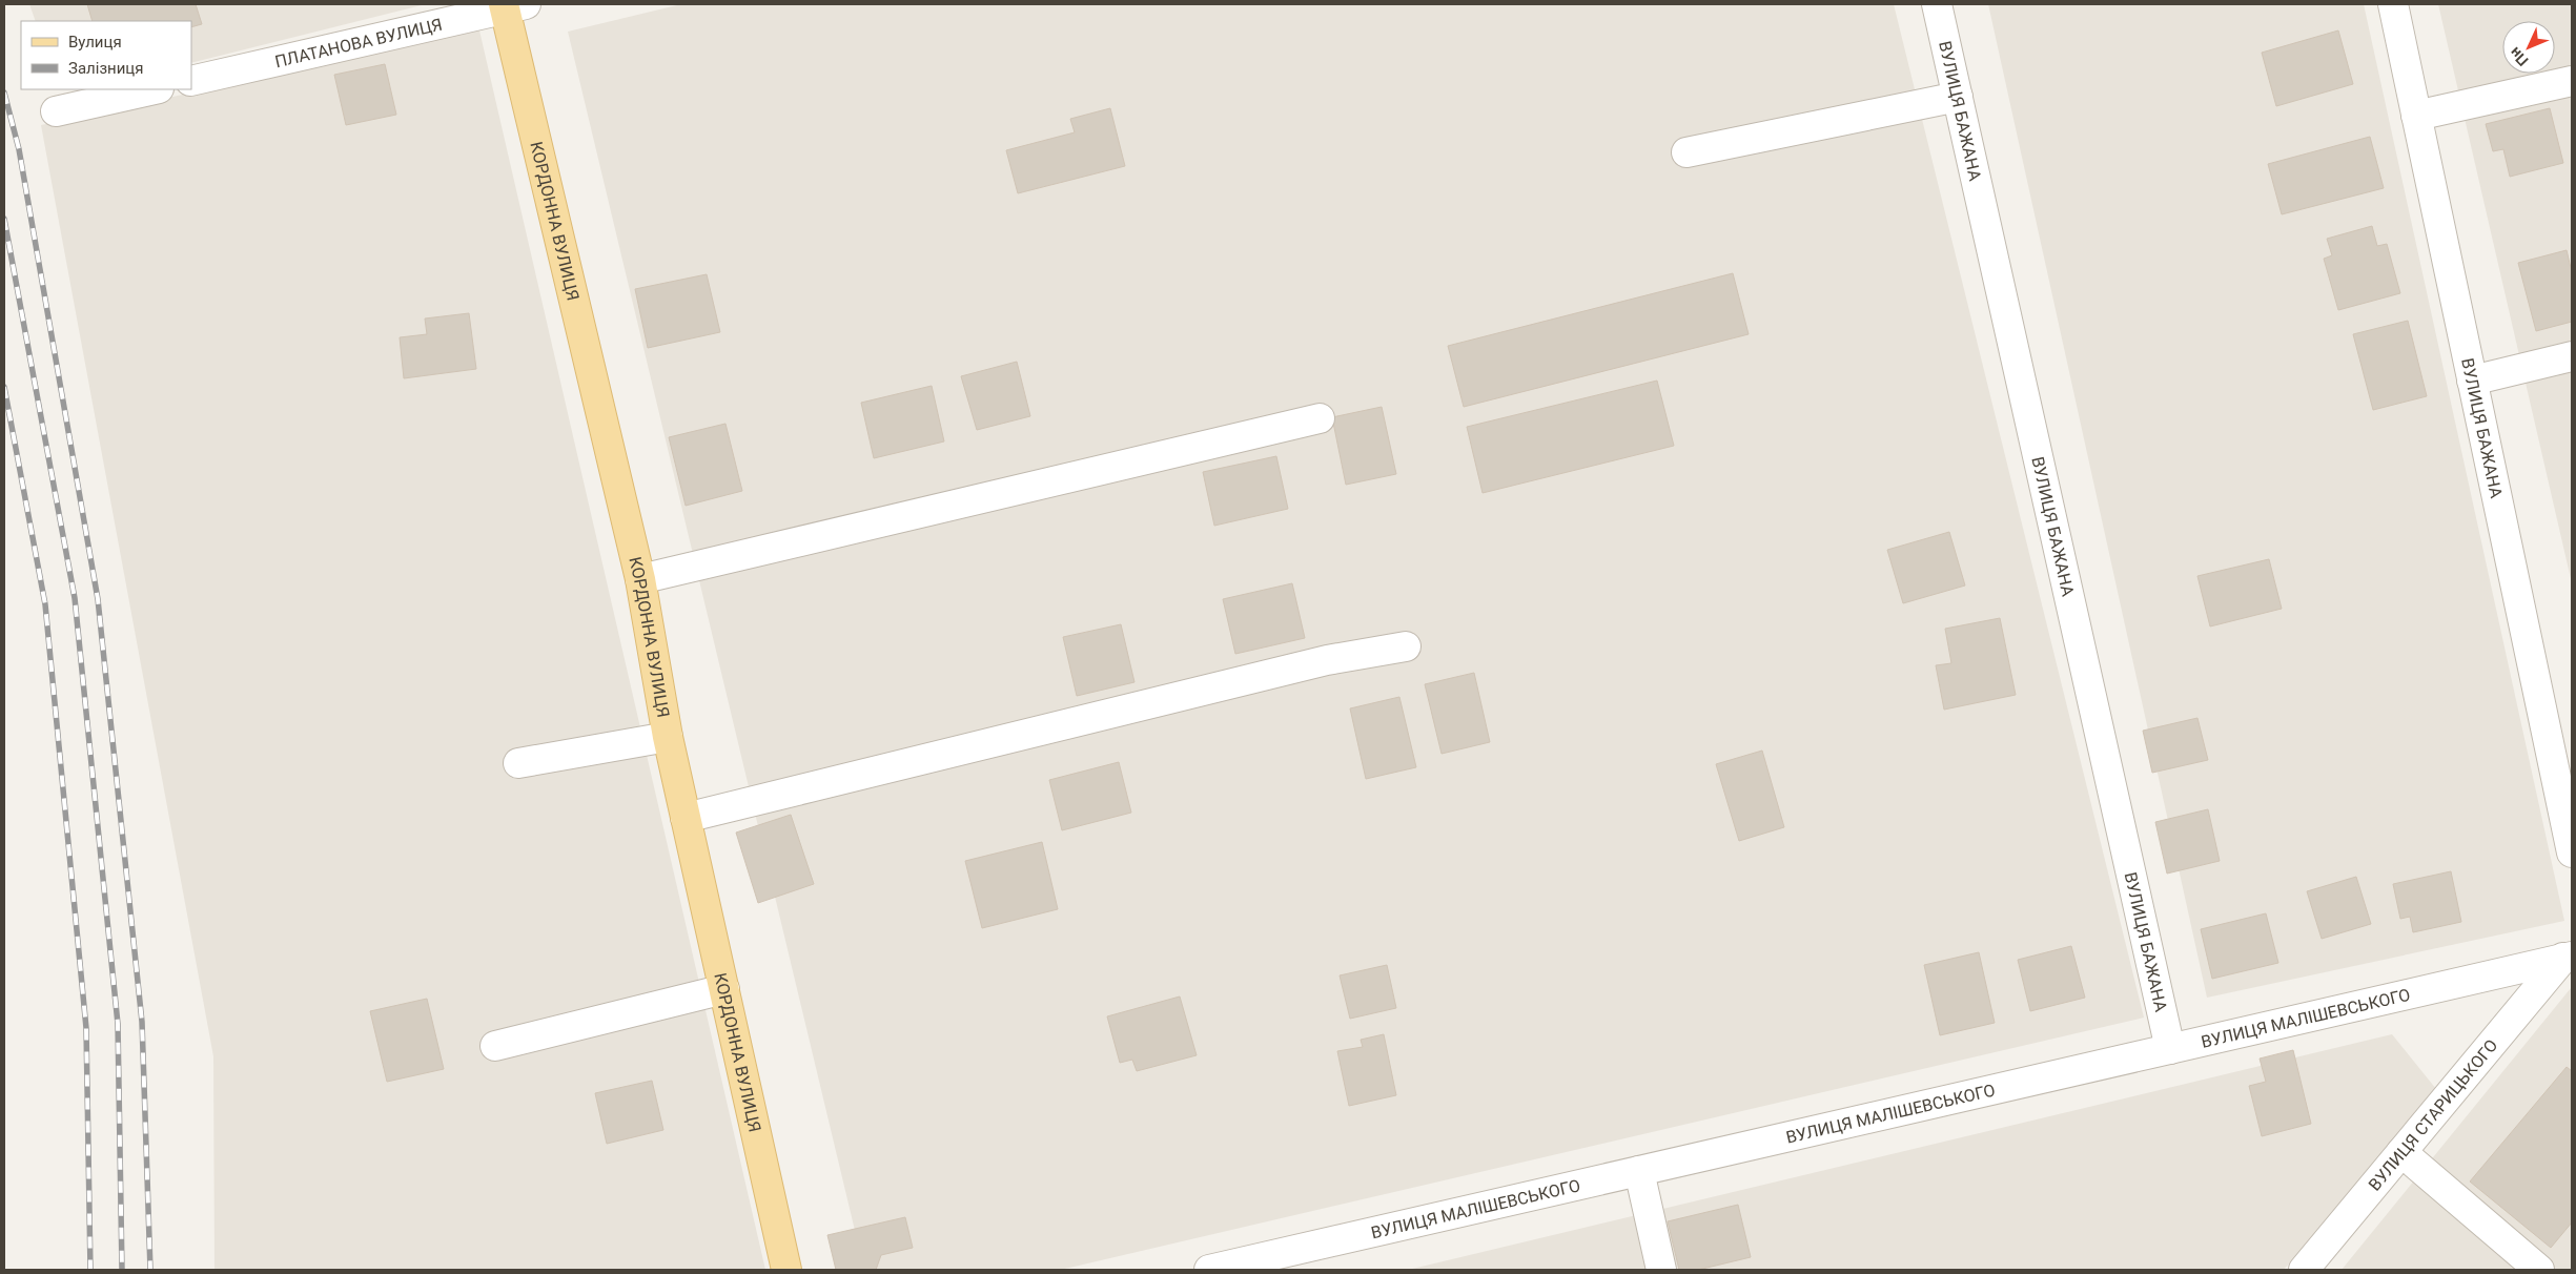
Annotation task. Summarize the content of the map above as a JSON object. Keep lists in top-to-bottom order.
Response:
{
  "streets": {
    "main road": ["КОРДОННА ВУЛИЦЯ"],
    "street": [
      "ПЛАТАНОВА ВУЛИЦЯ",
      "ВУЛИЦЯ БАЖАНА",
      "ВУЛИЦЯ МАЛІШЕВСЬКОГО",
      "ВУЛИЦЯ СТАРИЦЬКОГО"
    ]
  },
  "crossings": [
    ["ПЛАТАНОВА ВУЛИЦЯ", "КОРДОННА ВУЛИЦЯ"],
    ["ВУЛИЦЯ БАЖАНА", "ВУЛИЦЯ МАЛІШЕВСЬКОГО"],
    ["ВУЛИЦЯ МАЛІШЕВСЬКОГО", "ВУЛИЦЯ СТАРИЦЬКОГО"]
  ],
  "legend": ["Вулиця", "Залізниця"],
  "north": "bottom left"
}
